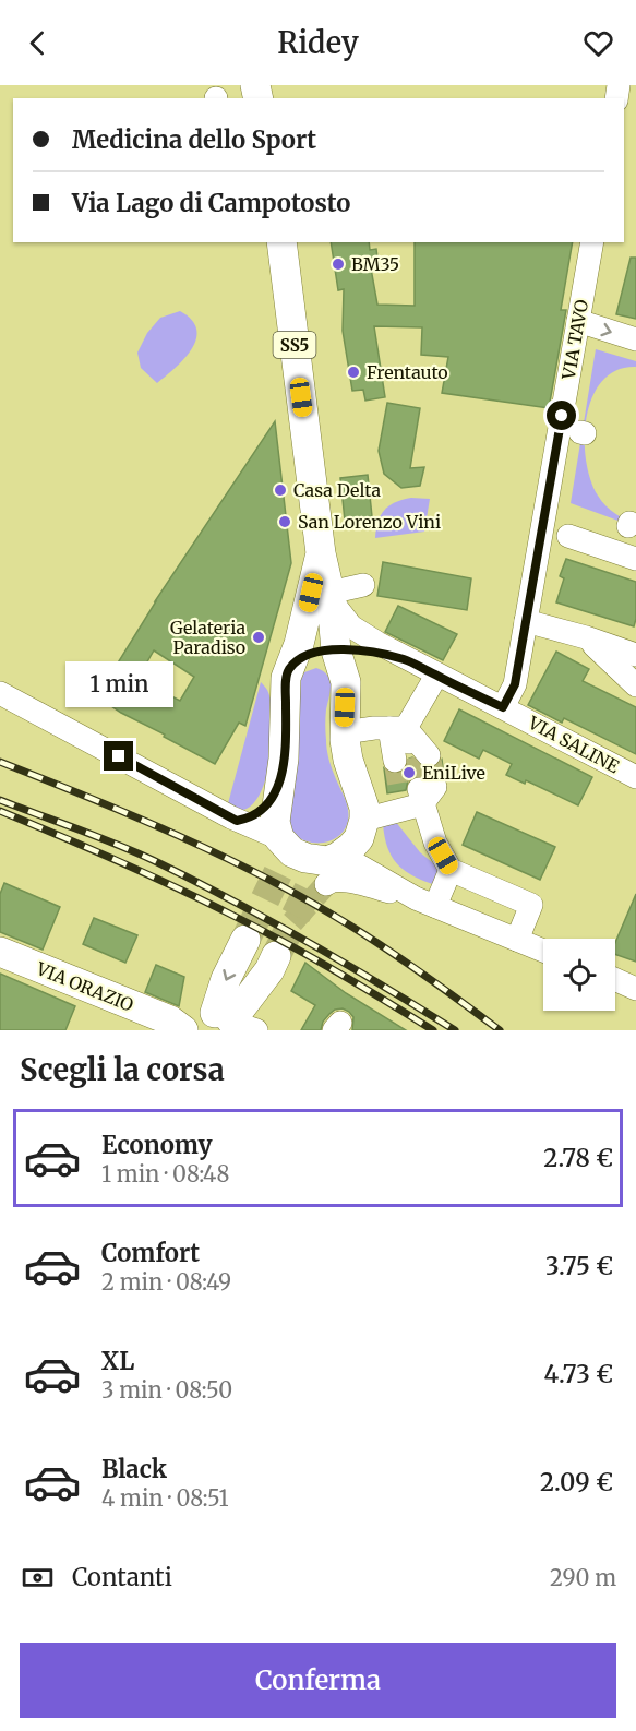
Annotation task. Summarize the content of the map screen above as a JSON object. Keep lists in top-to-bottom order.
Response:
{
  "streets": {
    "main road": ["SS5", "VIA ORAZIO"],
    "street": ["VIA TAVO", "VIA SALINE"]
  },
  "crossings": [
    ["VIA TAVO", "VIA SALINE"],
    ["SS5", "VIA SALINE"]
  ],
  "places": [
    "BM35",
    "Frentauto",
    "Casa Delta",
    "San Lorenzo Vini",
    "Gelateria Paradiso",
    "EniLive"
  ],
  "page": {
    "header": "Ridey",
    "banner": ["Medicina dello Sport", "Via Lago di Campotosto"],
    "bubble": "1 min",
    "heading": "Scegli la corsa",
    "list": [
      {
        "name": "Economy",
        "note": "1 min · 08:48",
        "value": "2.78 €"
      },
      {
        "name": "Comfort",
        "note": "2 min · 08:49",
        "value": "3.75 €"
      },
      {
        "name": "XL",
        "note": "3 min · 08:50",
        "value": "4.73 €"
      },
      {
        "name": "Black",
        "note": "4 min · 08:51",
        "value": "2.09 €"
      }
    ],
    "pay": ["Contanti", "290 m"],
    "buttons": "Conferma"
  }
}
